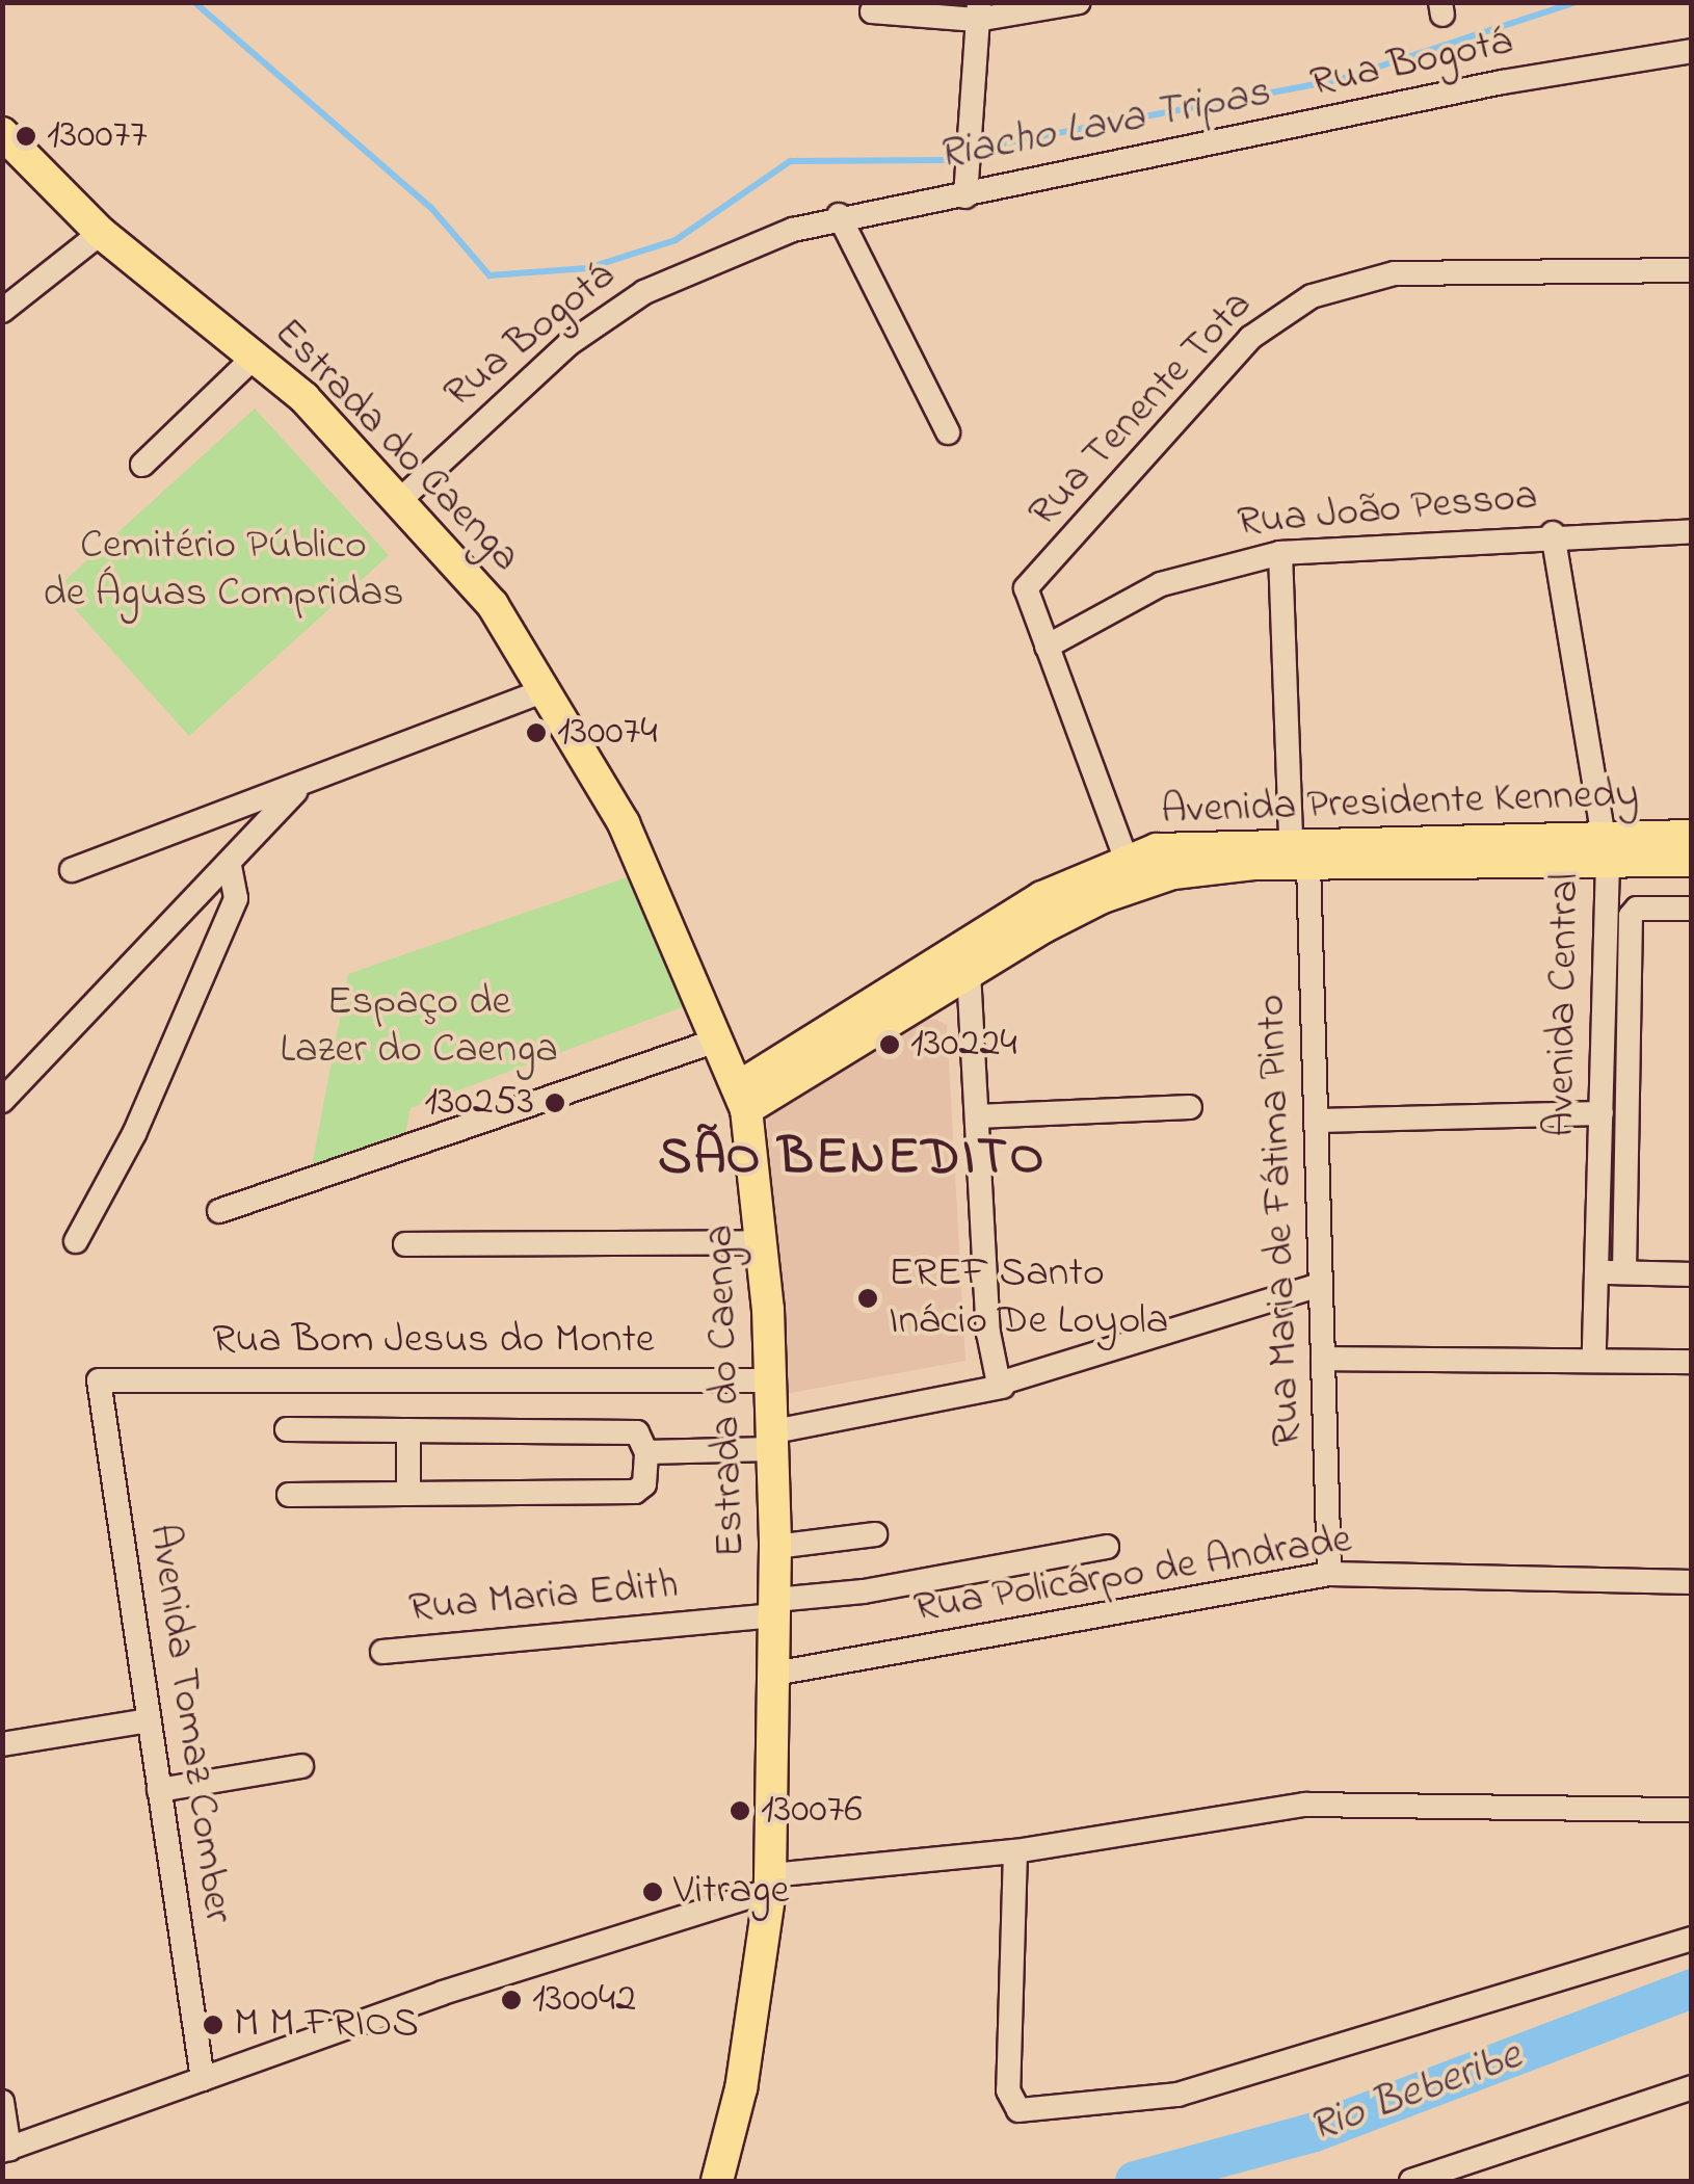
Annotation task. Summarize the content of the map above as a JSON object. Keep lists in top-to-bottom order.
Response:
{
  "streets": {
    "main road": ["Estrada do Caenga", "Avenida Presidente Kennedy"],
    "street": [
      "Rua Bogotá",
      "Rua Tenente Tota",
      "Rua João Pessoa",
      "Avenida Central",
      "Rua Maria de Fátima Pinto",
      "Rua Bom Jesus do Monte",
      "Rua Policárpo de Andrade",
      "Rua Maria Edith",
      "Avenida Tomaz Comber"
    ]
  },
  "crossings": [
    ["Rua Bogotá", "Estrada do Caenga"],
    ["Rua Tenente Tota", "Rua João Pessoa"],
    ["Estrada do Caenga", "Avenida Presidente Kennedy"],
    ["Estrada do Caenga", "Rua Bom Jesus do Monte"],
    ["Estrada do Caenga", "Rua Policárpo de Andrade"],
    ["Estrada do Caenga", "Rua Maria Edith"],
    ["Rua João Pessoa", "Avenida Central"],
    ["Rua João Pessoa", "Rua Maria de Fátima Pinto"],
    ["Avenida Presidente Kennedy", "Avenida Central"],
    ["Avenida Presidente Kennedy", "Rua Maria de Fátima Pinto"],
    ["Rua Maria de Fátima Pinto", "Rua Policárpo de Andrade"],
    ["Rua Bom Jesus do Monte", "Avenida Tomaz Comber"]
  ],
  "districts": ["SÃO BENEDITO"],
  "water": ["Riacho Lava Tripas", "Rio Beberibe"],
  "parks": ["Cemitério Público de Águas Compridas", "Espaço de Lazer do Caenga"],
  "places": [
    "130077",
    "130074",
    "130224",
    "130253",
    "EREF Santo Inácio De Loyola",
    "130076",
    "Vitrage",
    "130042",
    "M M FRIOS"
  ]
}
